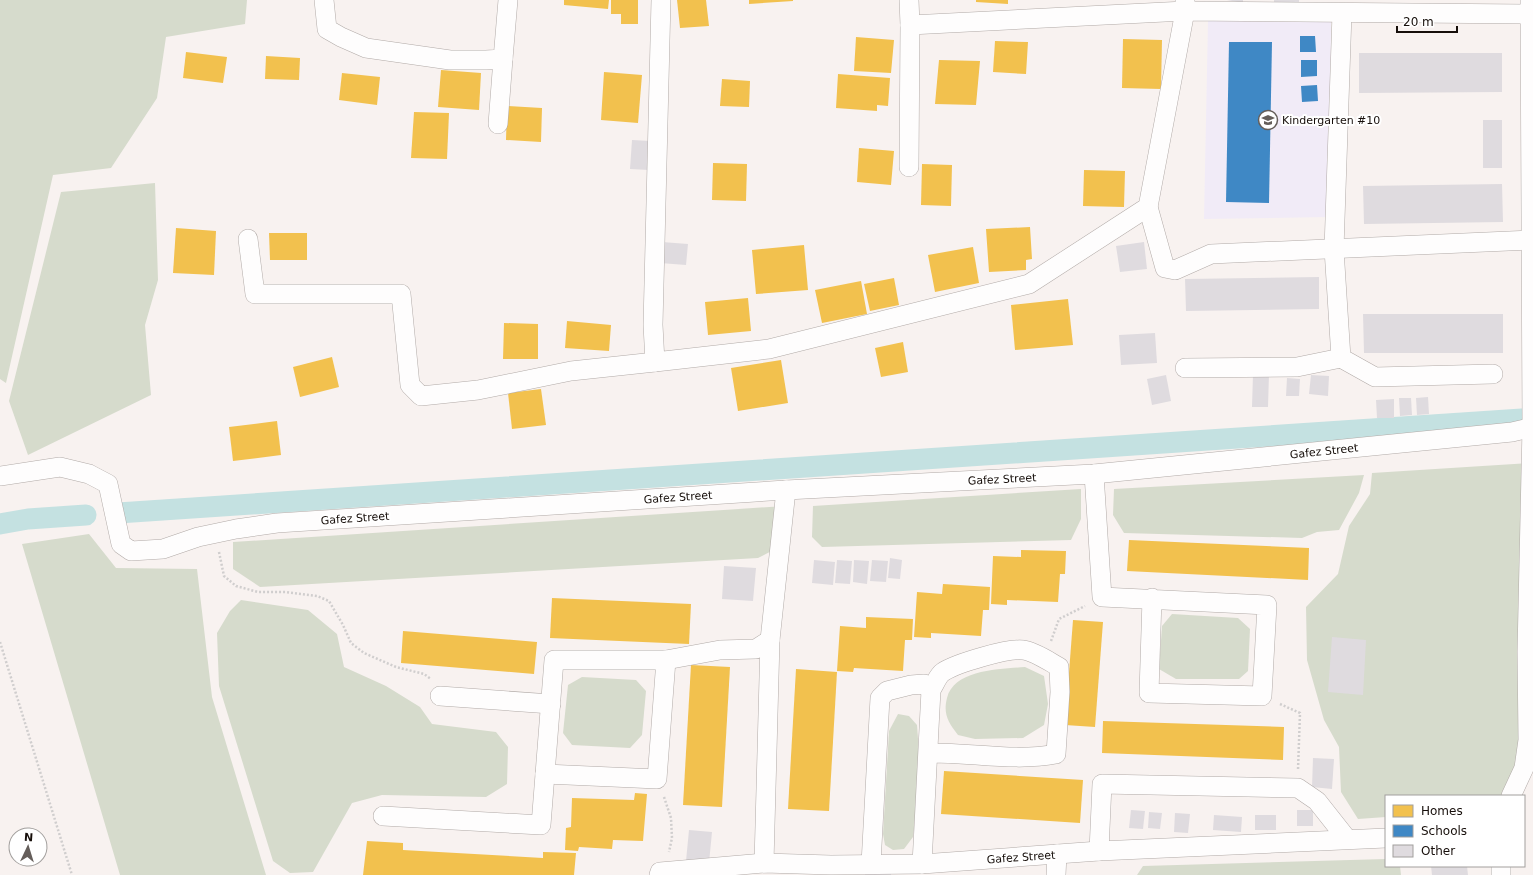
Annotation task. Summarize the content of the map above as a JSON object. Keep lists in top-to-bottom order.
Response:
{
  "streets": {
    "street": ["Gafez Street"]
  },
  "places": {
    "school or university": ["Kindergarten #10"]
  },
  "legend": ["Homes", "Schools", "Other"],
  "scale_bar": "20 m",
  "north": "top"
}
